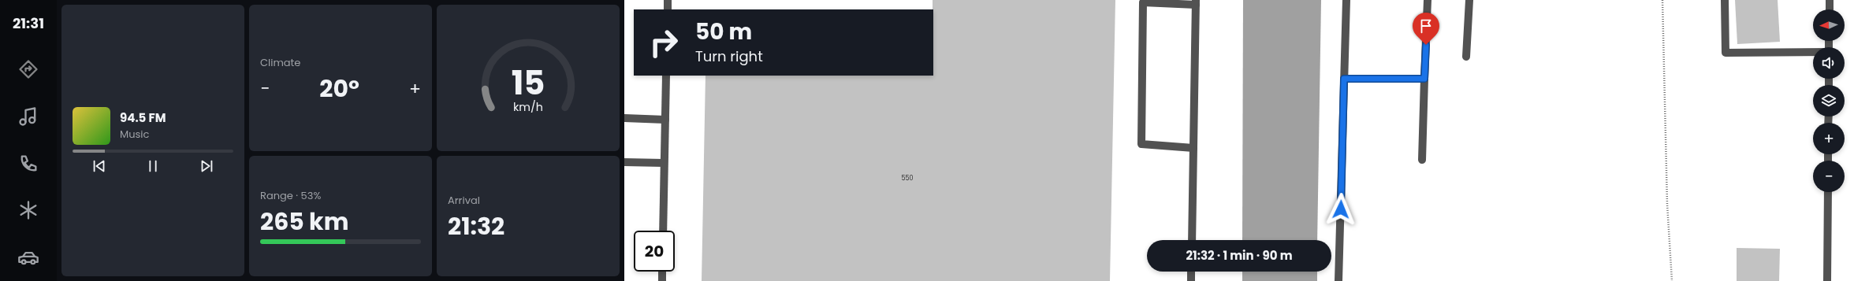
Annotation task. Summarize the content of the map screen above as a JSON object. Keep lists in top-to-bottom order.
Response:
{
  "house_numbers": ["550"],
  "north": "left",
  "page": {
    "tabs": "21:31",
    "tile": [
      "Climate",
      ["Range · 53%", "265 km"],
      ["Arrival", "21:32"]
    ],
    "map_buttons": ["+", "−"],
    "turn": ["50 m", "Turn right"],
    "heat": ["−", "20°", "+"],
    "song": ["94.5 FM", "Music"],
    "limit": "20",
    "trip": "21:32 · 1 min · 90 m",
    "gauge": ["15", "km/h"]
  }
}
